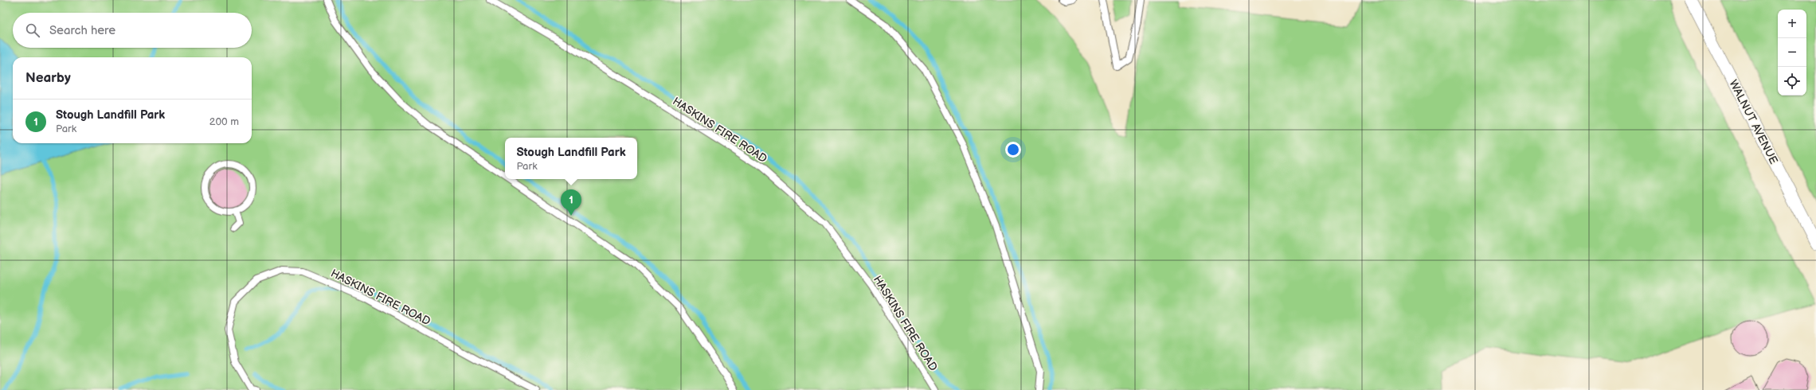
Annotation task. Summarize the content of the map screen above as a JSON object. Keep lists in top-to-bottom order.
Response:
{
  "streets": {
    "street": ["WALNUT AVENUE"],
    "lane": ["HASKINS FIRE ROAD"]
  },
  "page": {
    "map_buttons": ["+", "−"],
    "search": "Search here",
    "heading": "Nearby",
    "list": [
      {
        "mark": "1",
        "name": "Stough Landfill Park",
        "note": "Park",
        "value": "200 m"
      }
    ],
    "popup": ["Stough Landfill Park", "Park"],
    "pins": "1"
  }
}
